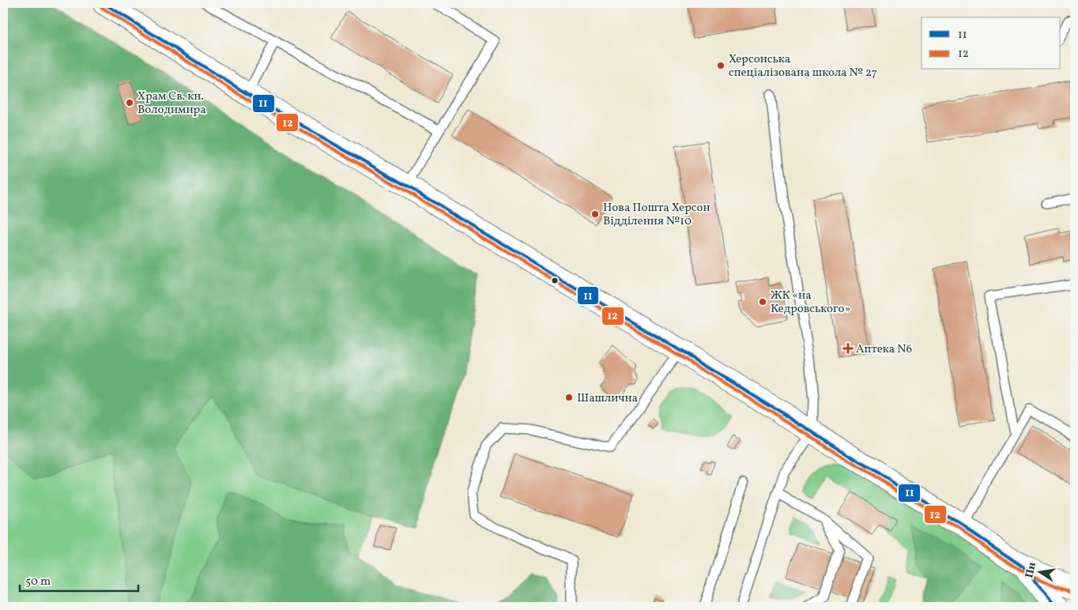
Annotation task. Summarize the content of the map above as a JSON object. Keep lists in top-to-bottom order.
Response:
{
  "places": {
    "other": [
      "Херсонська спеціалізована школа № 27",
      "Храм Св. кн. Володимира",
      "Нова Пошта Херсон Відділення №10",
      "ЖК «на Кедровського»",
      "Шашлична"
    ],
    "health": ["Аптека N6"]
  },
  "lines": ["transit line 11", "transit line 12"],
  "legend": ["11", "12"],
  "scale_bar": "50 m",
  "north": "left"
}
